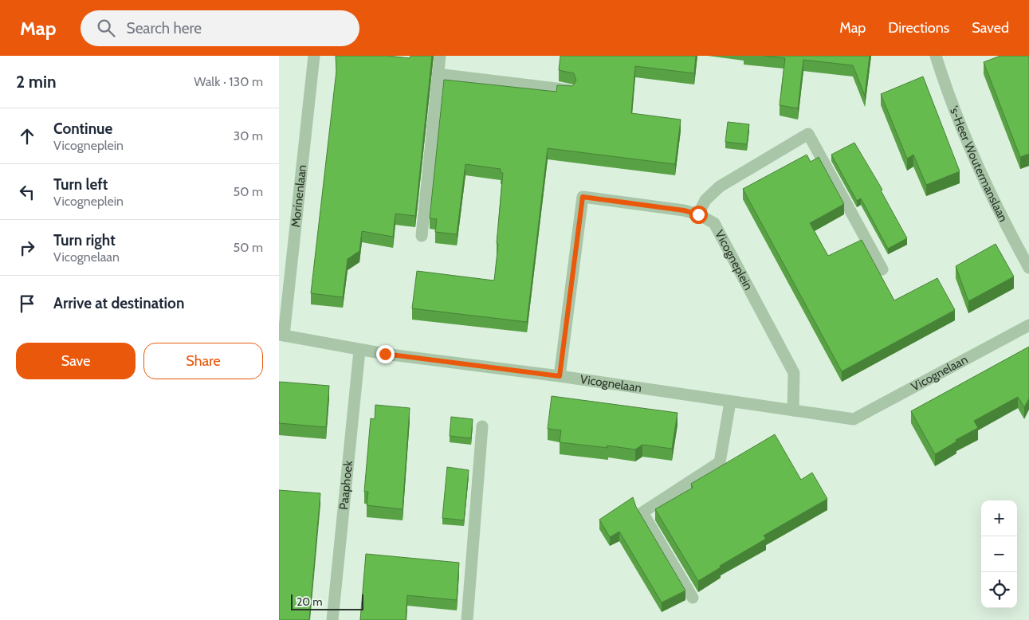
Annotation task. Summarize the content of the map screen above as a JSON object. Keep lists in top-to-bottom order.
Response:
{
  "streets": {
    "street": [
      "'s-Heer Woutermanslaan",
      "Morinenlaan",
      "Vicogneplein",
      "Vicognelaan",
      "Paaphoek"
    ]
  },
  "crossings": [
    ["Morinenlaan", "Vicognelaan"],
    ["Vicogneplein", "Vicognelaan"],
    ["Vicognelaan", "Paaphoek"]
  ],
  "scale_bar": "20 m",
  "page": {
    "header": "Map",
    "search": "Search here",
    "nav": ["Map", "Directions", "Saved"],
    "heading": ["2 min", "Walk · 130 m"],
    "list": [
      ["Continue", "Vicogneplein", "30 m"],
      ["Turn left", "Vicogneplein", "50 m"],
      ["Turn right", "Vicognelaan", "50 m"],
      "Arrive at destination"
    ],
    "buttons": ["Save", "Share"],
    "map_buttons": ["+", "−"],
    "scale": "20 m"
  }
}
